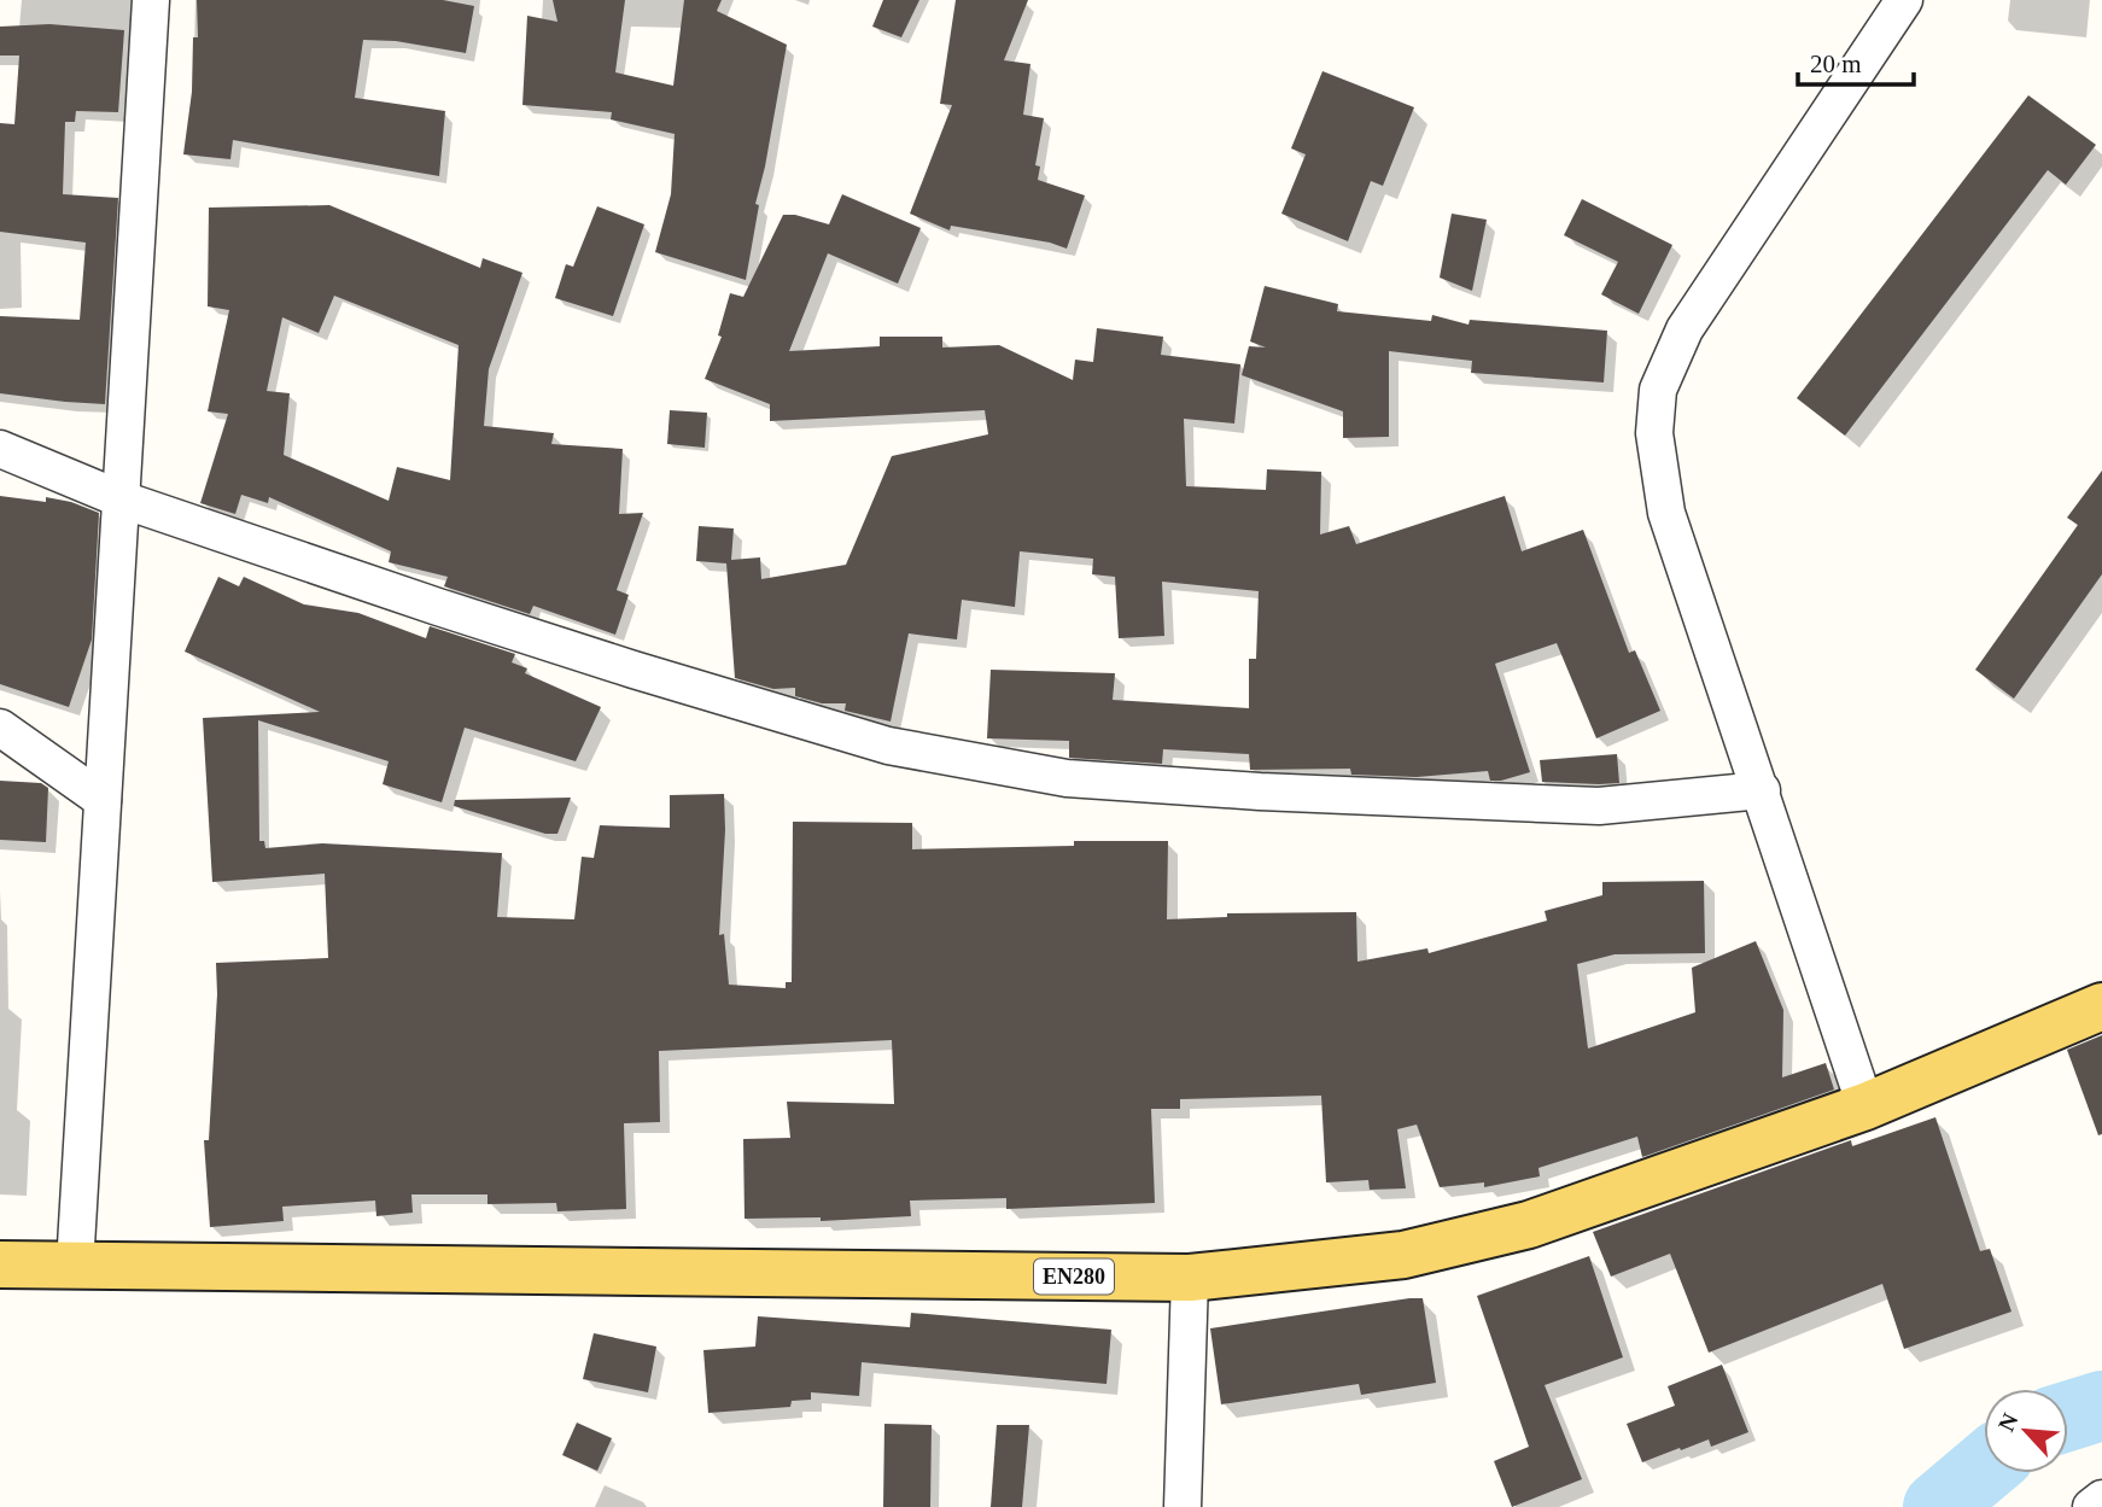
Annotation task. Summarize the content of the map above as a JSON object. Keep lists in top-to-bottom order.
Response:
{
  "streets": {
    "main road": ["EN280"]
  },
  "scale_bar": "20 m",
  "north": "top left"
}
